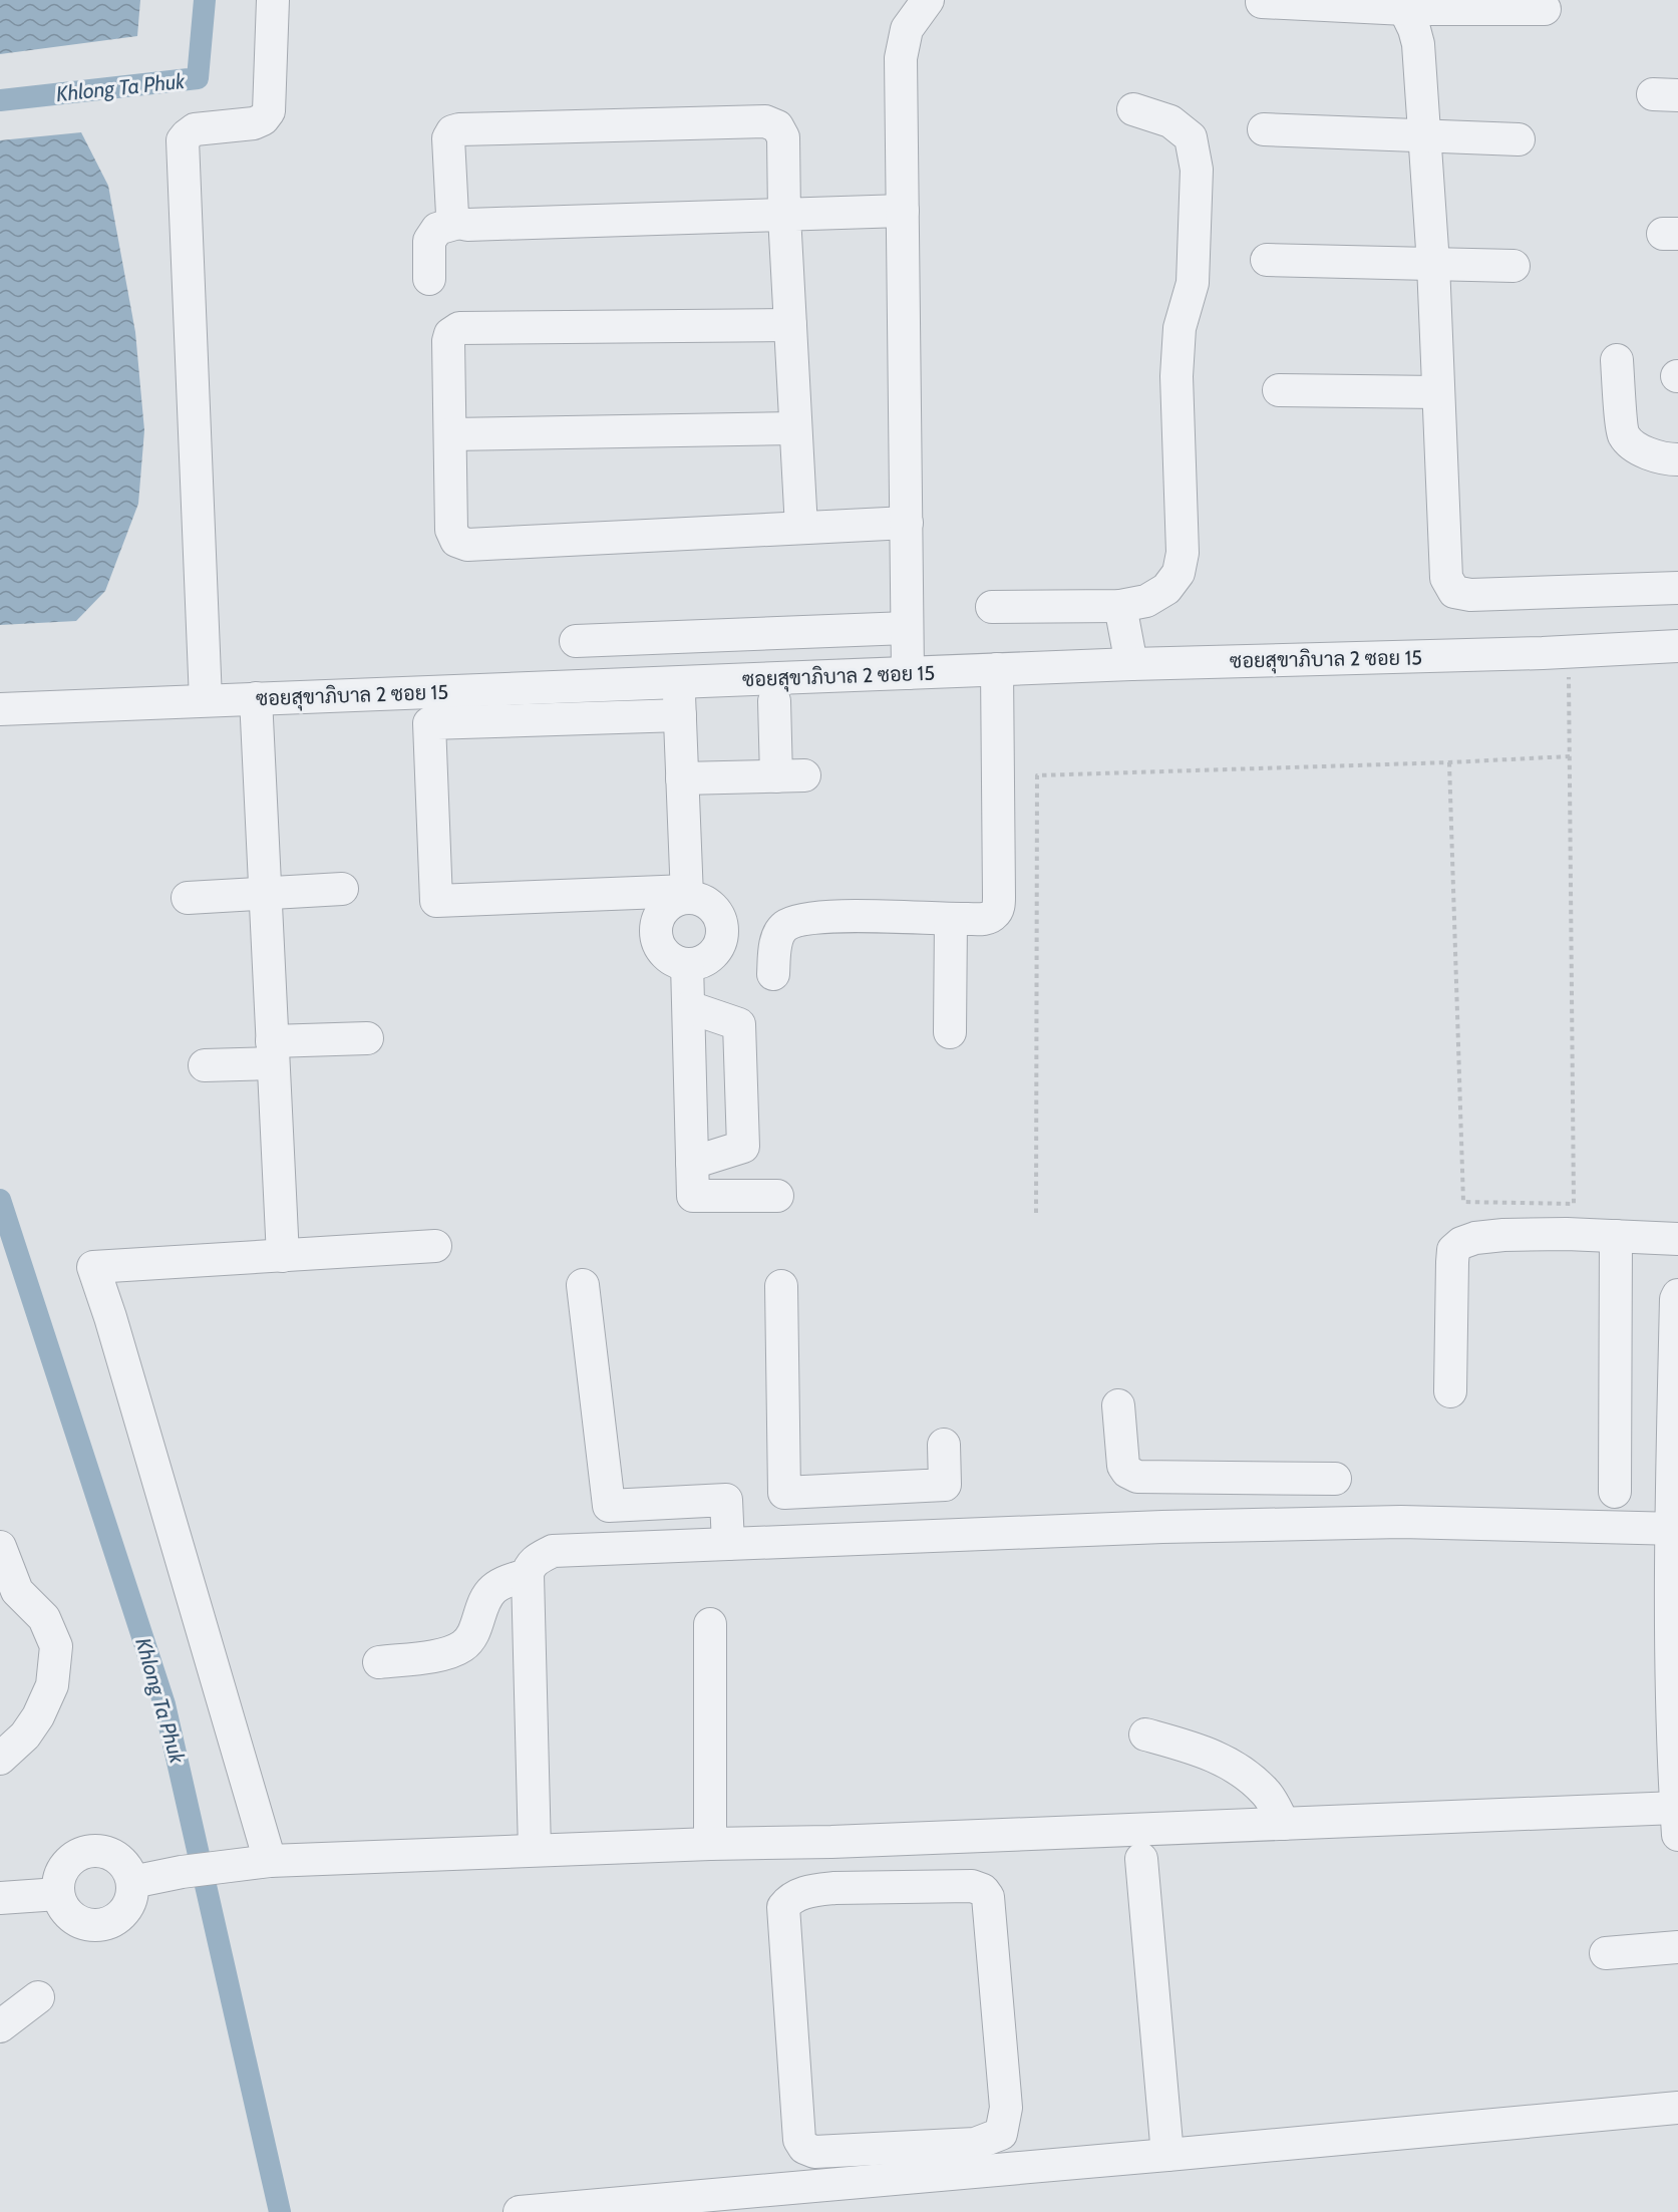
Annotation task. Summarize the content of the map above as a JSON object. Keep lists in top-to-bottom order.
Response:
{
  "streets": {
    "street": ["ซอยสุขาภิบาล 2 ซอย 15"]
  },
  "water": ["Khlong Ta Phuk"]
}
